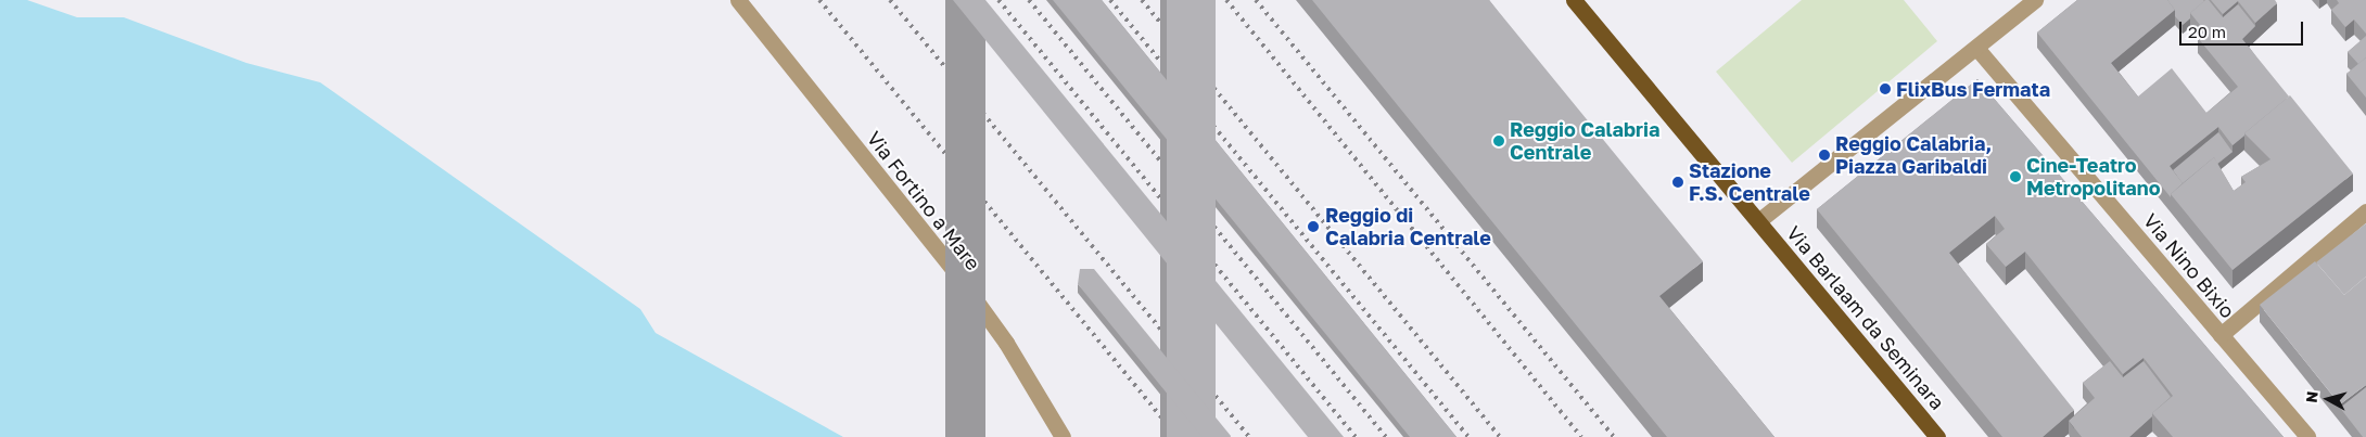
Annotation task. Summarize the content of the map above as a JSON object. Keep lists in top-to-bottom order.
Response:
{
  "streets": {
    "main road": ["Via Barlaam da Seminara"],
    "street": ["Via Fortino a Mare", "Via Nino Bixio"]
  },
  "places": [
    "FlixBus Fermata",
    "Reggio Calabria Centrale",
    "Reggio Calabria, Piazza Garibaldi",
    "Cine-Teatro Metropolitano",
    "Stazione F.S. Centrale",
    "Reggio di Calabria Centrale"
  ],
  "scale_bar": "20 m",
  "north": "left"
}
